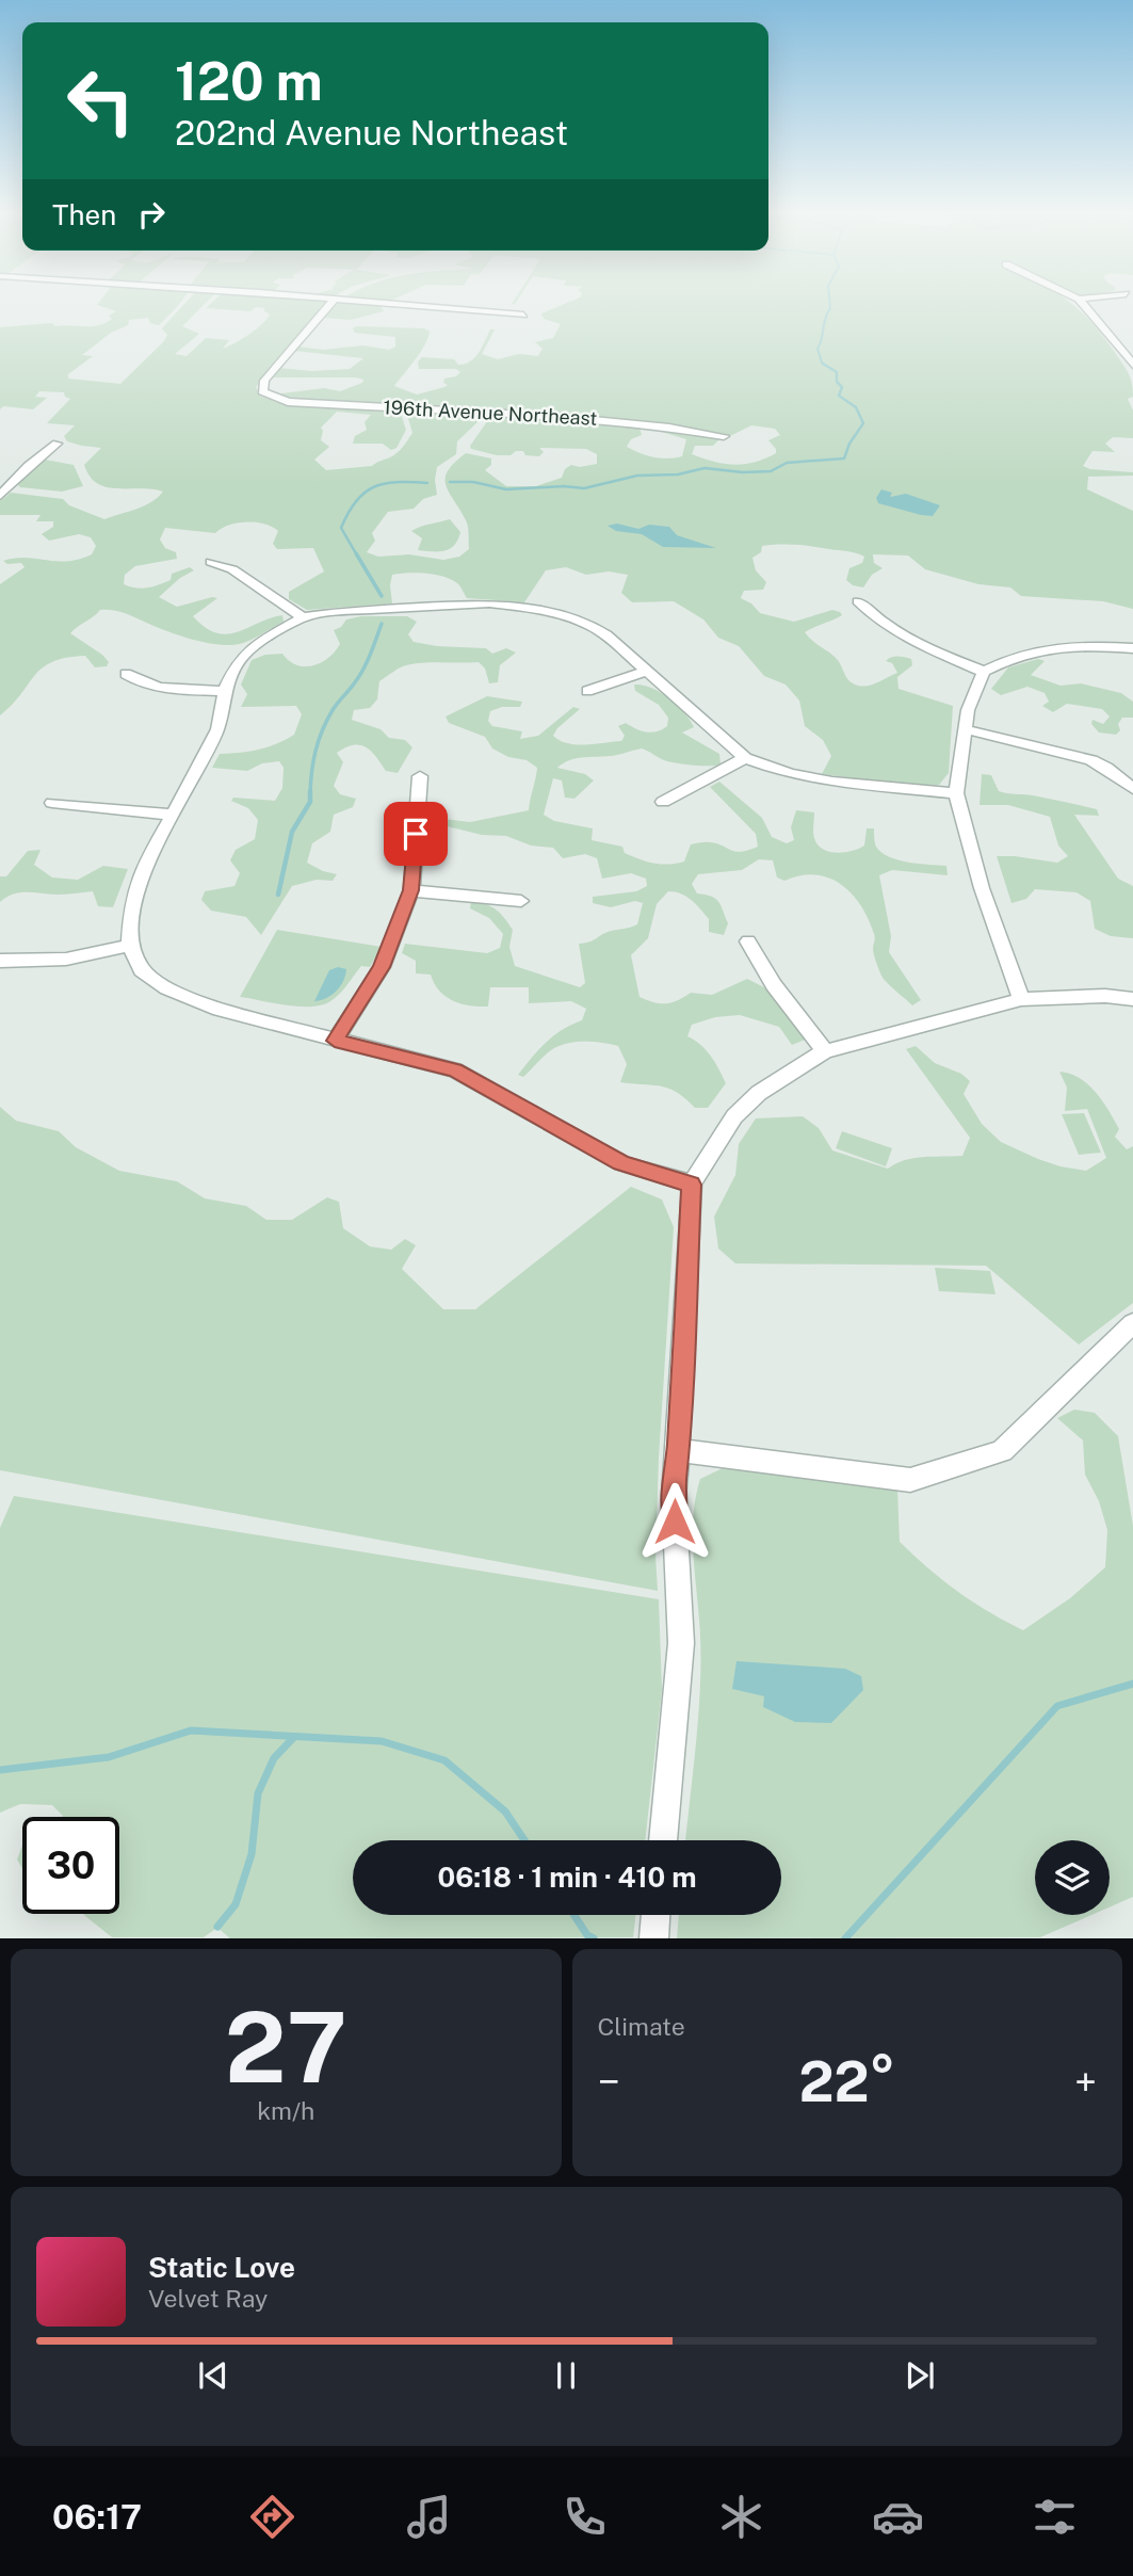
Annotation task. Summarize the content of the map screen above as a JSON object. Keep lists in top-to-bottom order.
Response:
{
  "streets": {
    "street": ["196th Avenue Northeast"]
  },
  "page": {
    "turn": ["120 m", "202nd Avenue Northeast"],
    "then": "Then",
    "limit": "30",
    "trip": "06:18 · 1 min · 410 m",
    "tile": [
      ["27", "km/h"],
      "Climate"
    ],
    "heat": ["−", "22°", "+"],
    "song": ["Static Love", "Velvet Ray"],
    "tabs": "06:17"
  }
}
